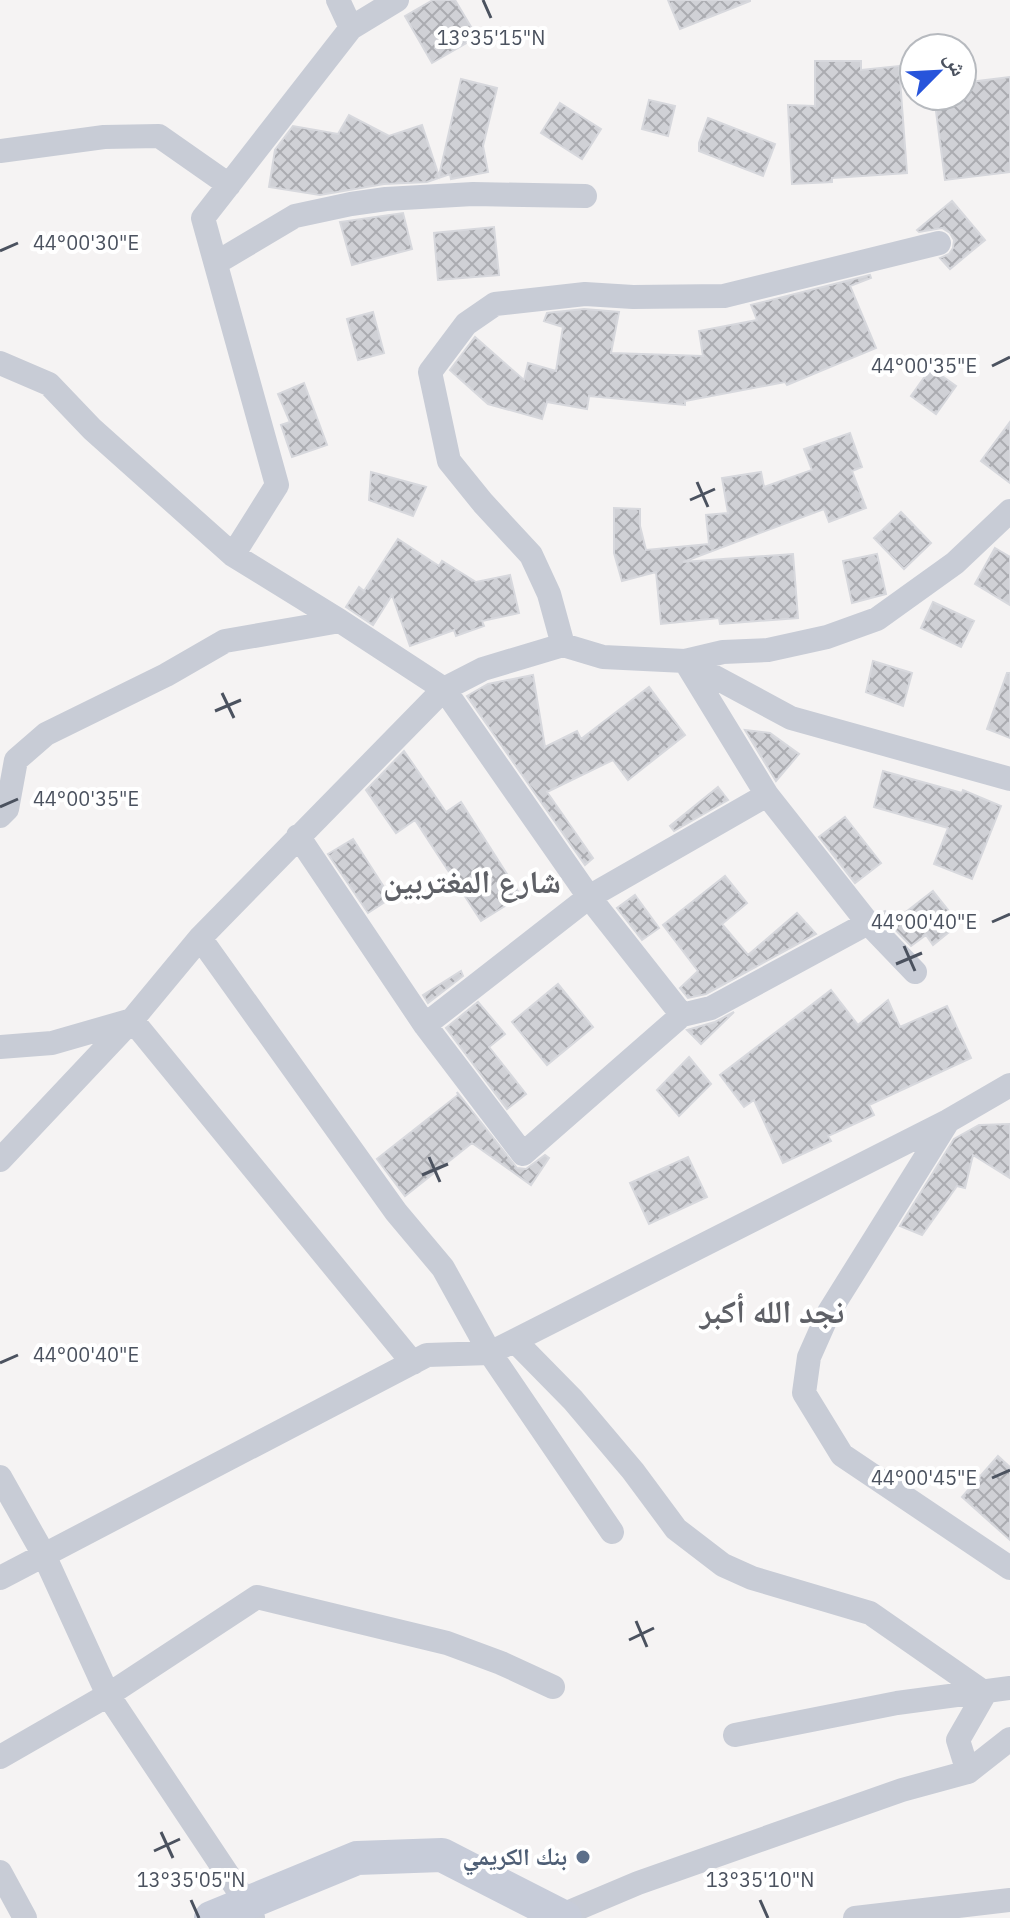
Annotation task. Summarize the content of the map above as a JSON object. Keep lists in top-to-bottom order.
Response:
{
  "districts": ["شارع المغتربين", "نجد الله أكبر"],
  "places": ["بنك الكريمي"],
  "north": "top right",
  "coordinates": [
    "13°35'15\"N",
    "44°00'30\"E",
    "44°00'35\"E",
    "44°00'40\"E",
    "44°00'45\"E",
    "13°35'05\"N",
    "13°35'10\"N"
  ]
}
